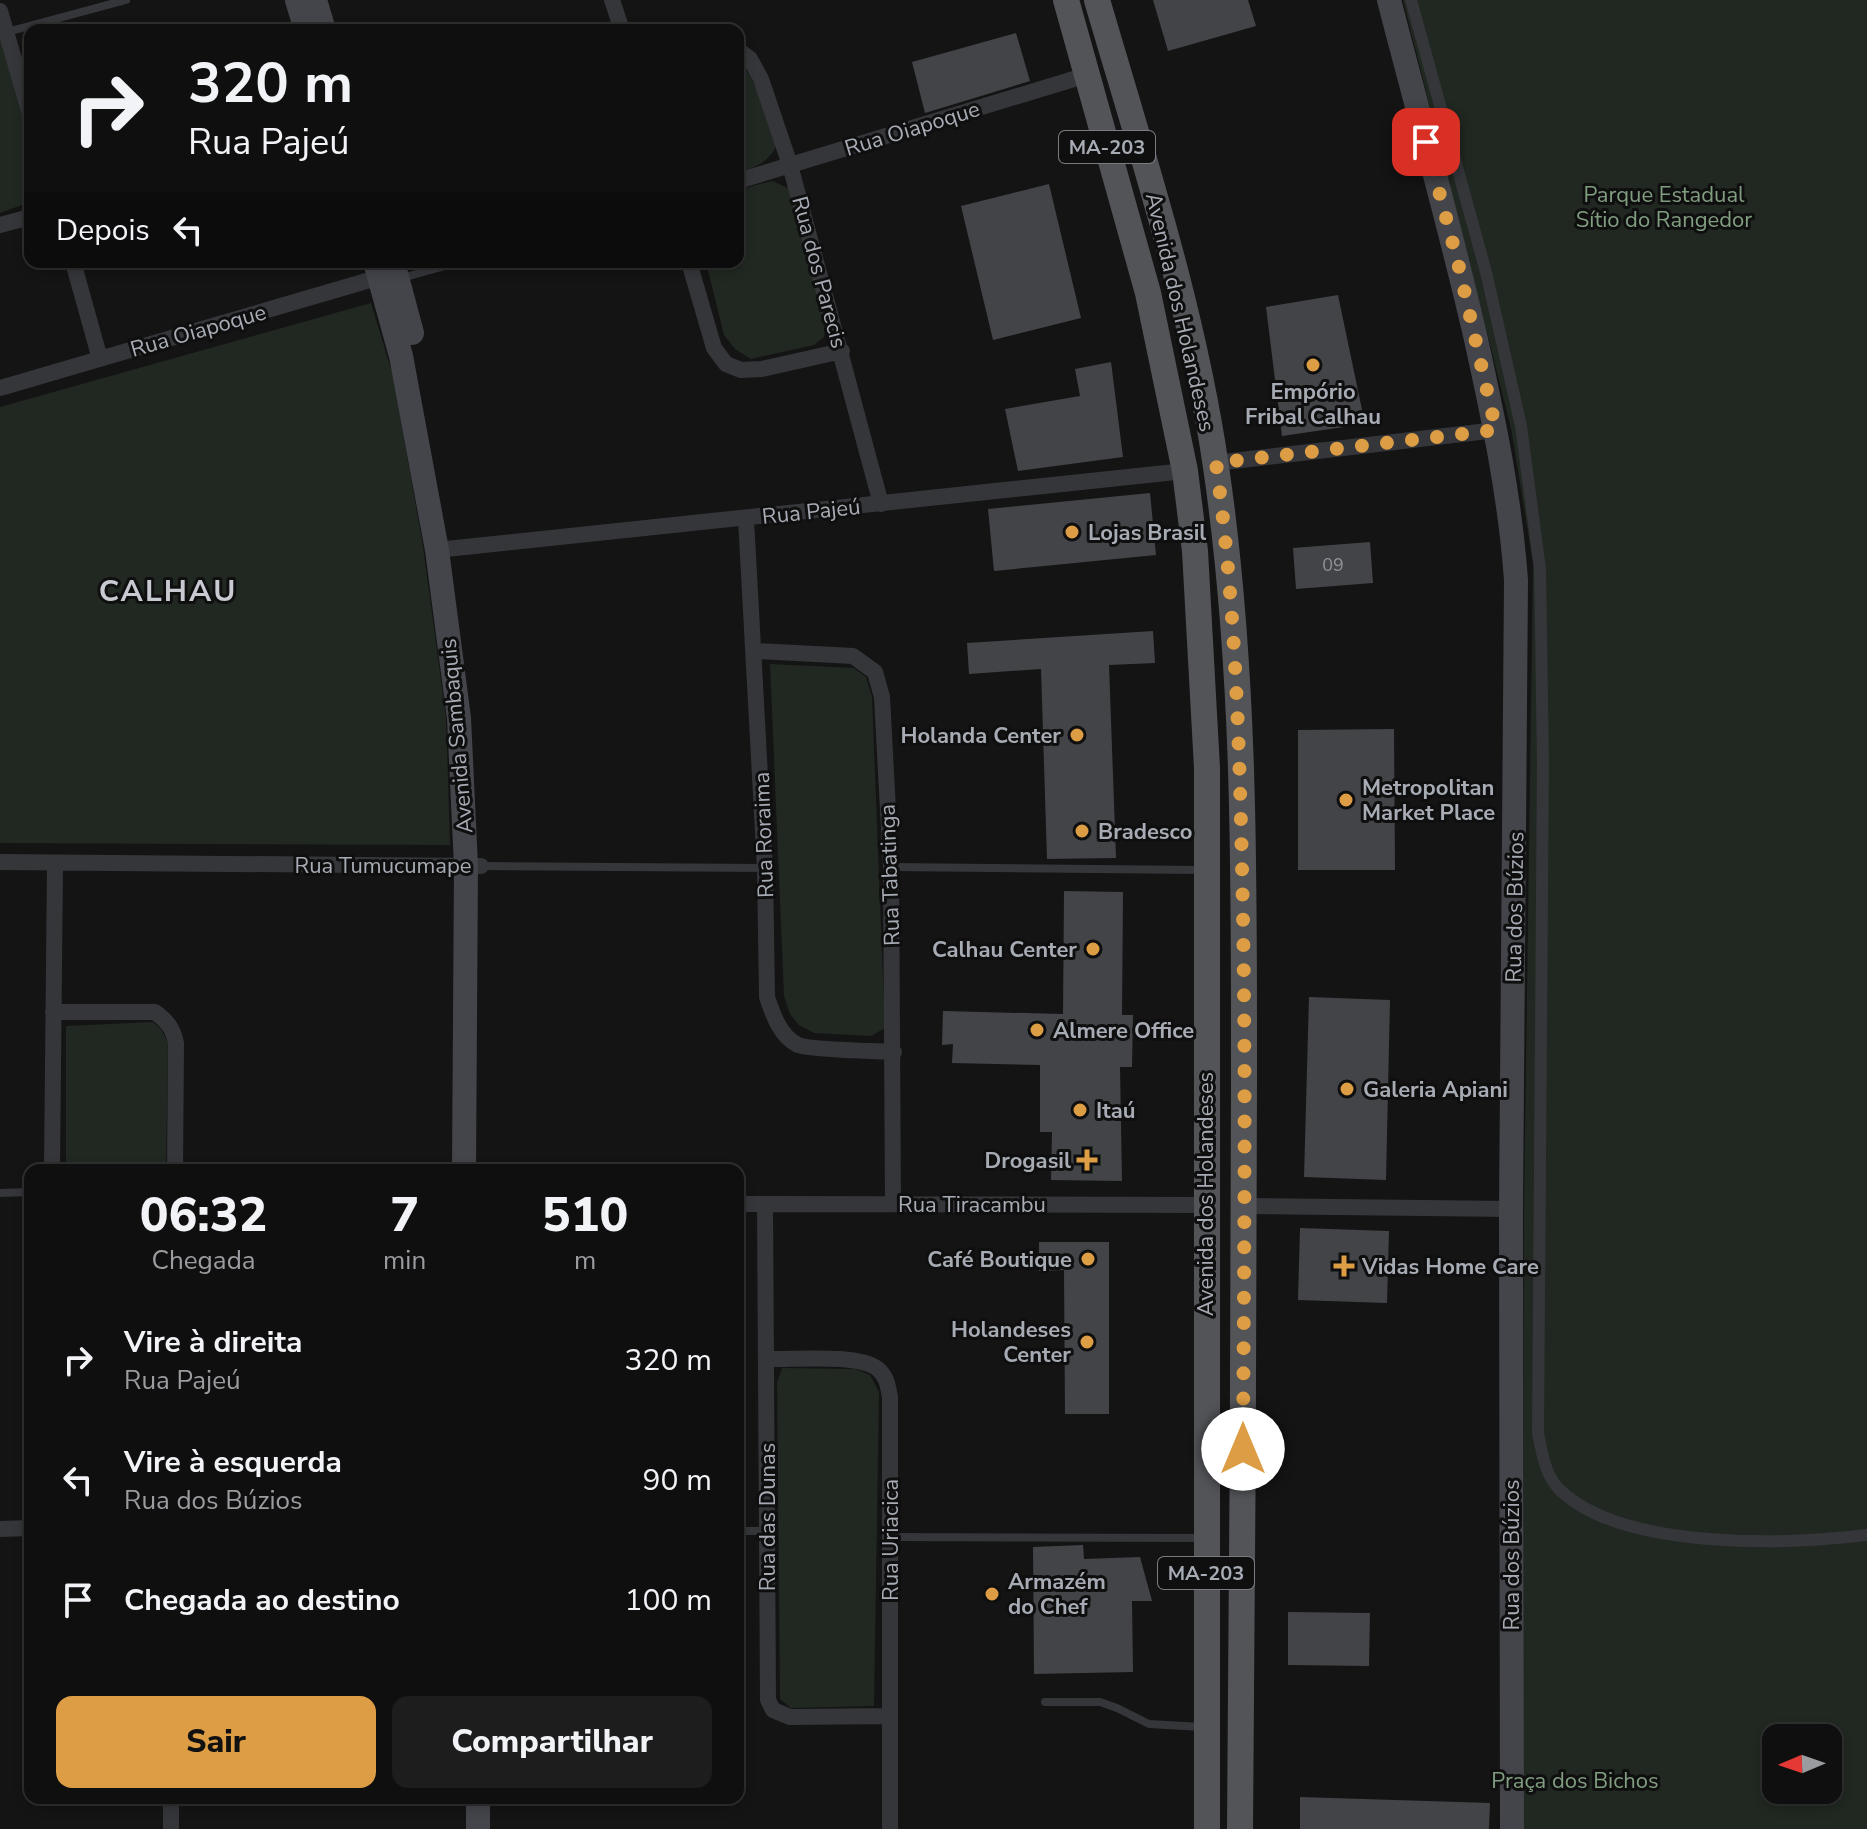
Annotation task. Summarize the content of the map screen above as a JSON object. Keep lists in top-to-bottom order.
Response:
{
  "streets": {
    "main road": [
      "MA-203",
      "Avenida dos Holandeses",
      "Avenida Sambaquis",
      "Rua dos Búzios"
    ],
    "street": [
      "Rua Oiapoque",
      "Rua dos Parecis",
      "Rua Pajeú",
      "Rua Roraima",
      "Rua Tumucumape",
      "Rua Tabatinga",
      "Rua Tiracambu",
      "Rua das Dunas",
      "Rua Uriacica"
    ]
  },
  "crossings": [
    ["Rua Oiapoque", "Rua dos Parecis"],
    ["Rua Oiapoque", "Avenida dos Holandeses"],
    ["Rua Oiapoque", "Avenida Sambaquis"],
    ["Rua dos Parecis", "Rua Pajeú"],
    ["Avenida dos Holandeses", "Rua Pajeú"],
    ["Avenida dos Holandeses", "Rua Tiracambu"],
    ["Rua Pajeú", "Avenida Sambaquis"],
    ["Rua Pajeú", "Rua Roraima"],
    ["Avenida Sambaquis", "Rua Tumucumape"],
    ["Rua Roraima", "Rua Tumucumape"],
    ["Rua Roraima", "Rua Tabatinga"],
    ["Rua Tabatinga", "Rua Tiracambu"],
    ["Rua Tiracambu", "Rua das Dunas"],
    ["Rua das Dunas", "Rua Uriacica"]
  ],
  "districts": ["CALHAU"],
  "parks": ["Parque Estadual Sítio do Rangedor", "Praça dos Bichos"],
  "places": {
    "other": [
      "Empório Fribal Calhau",
      "Lojas Brasil",
      "Holanda Center",
      "Metropolitan Market Place",
      "Bradesco",
      "Calhau Center",
      "Almere Office",
      "Galeria Apiani",
      "Itaú",
      "Café Boutique",
      "Holandeses Center",
      "Armazém do Chef"
    ],
    "health": ["Drogasil", "Vidas Home Care"]
  },
  "house_numbers": ["09"],
  "north": "left",
  "page": {
    "turn": ["320 m", "Rua Pajeú"],
    "then": "Depois",
    "eta": [
      "06:32",
      "Chegada",
      "7",
      "min",
      "510",
      "m"
    ],
    "list": [
      {
        "name": "Vire à direita",
        "note": "Rua Pajeú",
        "value": "320 m"
      },
      {
        "name": "Vire à esquerda",
        "note": "Rua dos Búzios",
        "value": "90 m"
      },
      {
        "name": "Chegada ao destino",
        "value": "100 m"
      }
    ],
    "buttons": ["Sair", "Compartilhar"]
  }
}
